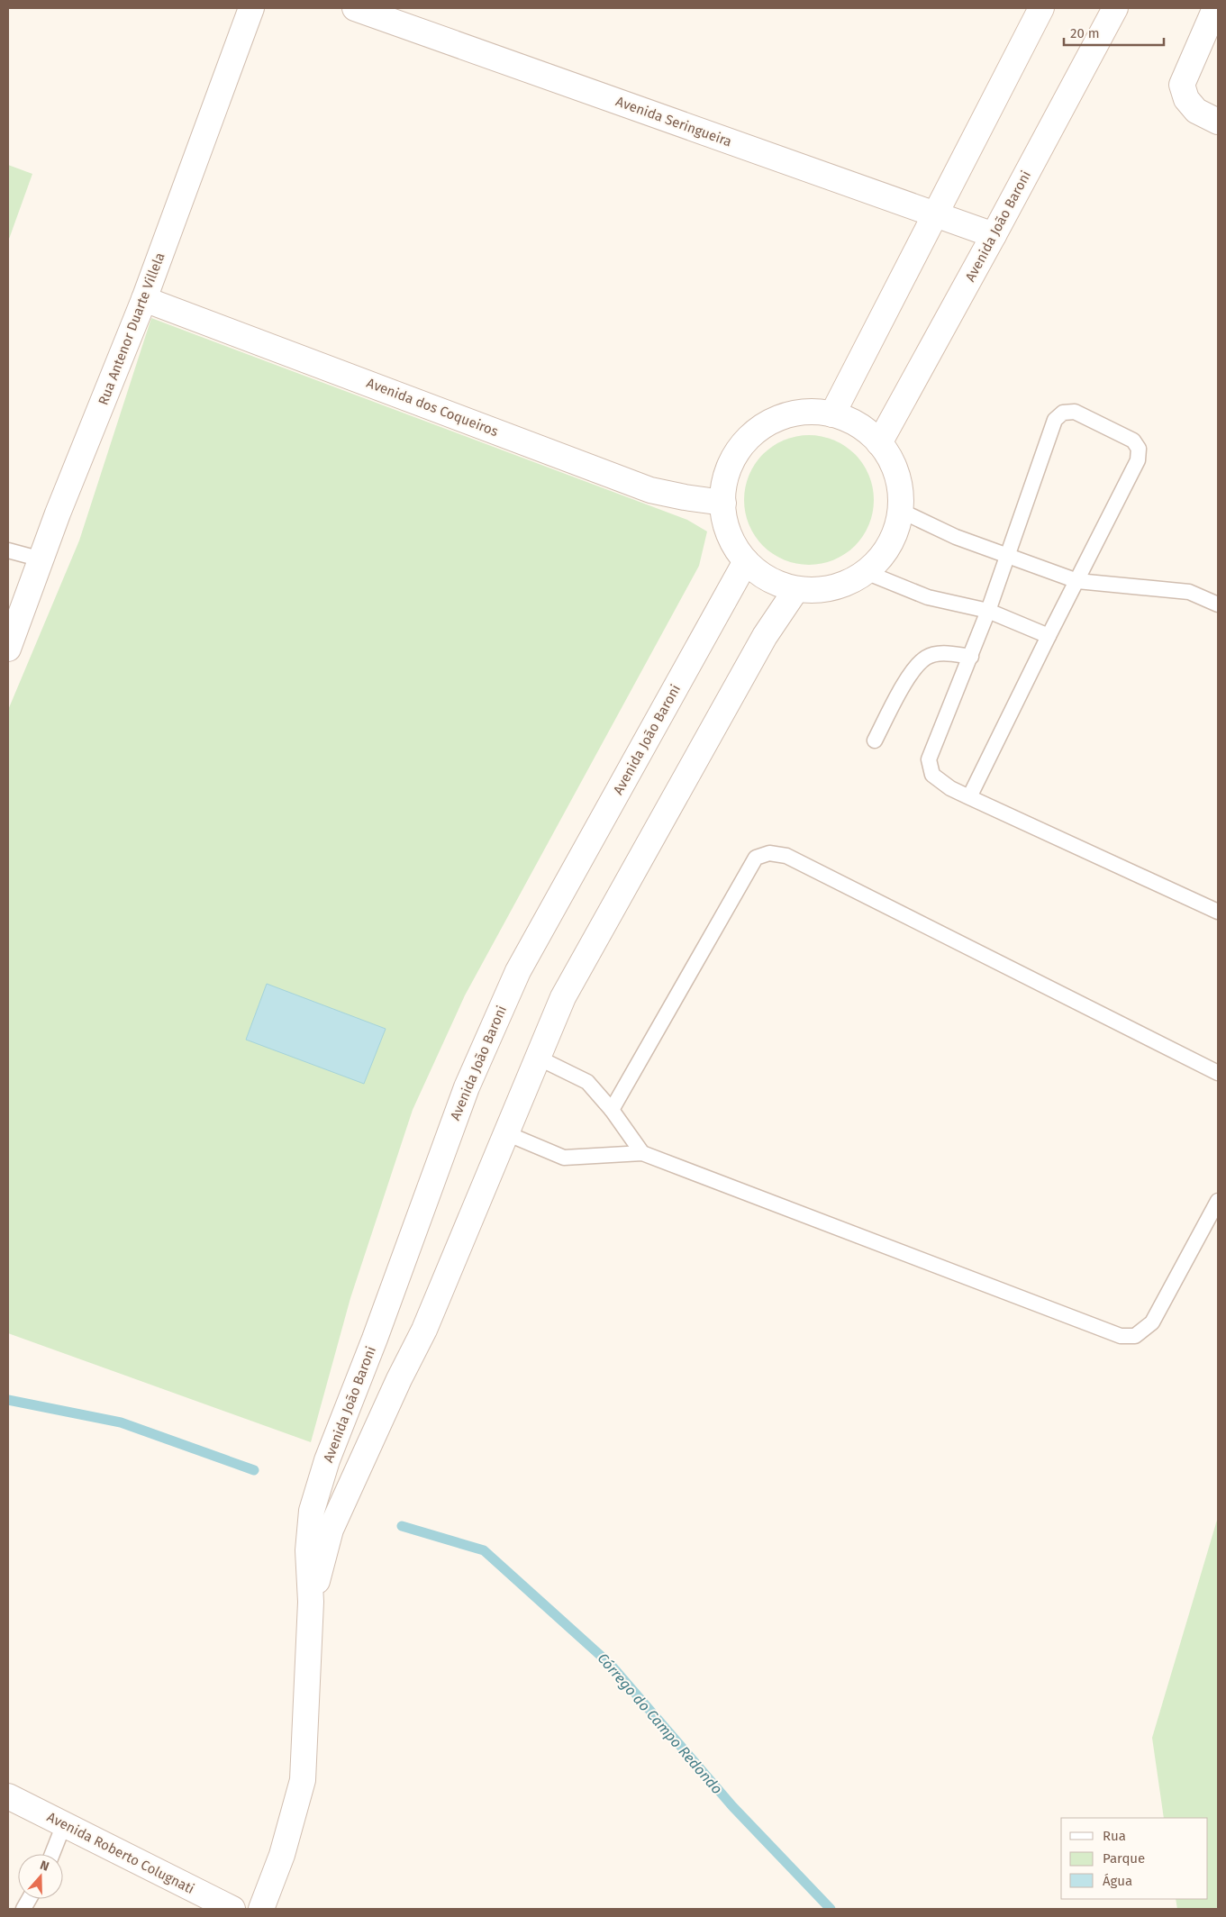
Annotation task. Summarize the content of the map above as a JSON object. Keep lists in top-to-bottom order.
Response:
{
  "streets": {
    "street": [
      "Avenida Seringueira",
      "Avenida João Baroni",
      "Rua Antenor Duarte Villela",
      "Avenida dos Coqueiros",
      "Avenida Roberto Colugnati"
    ]
  },
  "crossings": [
    ["Avenida Seringueira", "Avenida João Baroni"],
    ["Rua Antenor Duarte Villela", "Avenida dos Coqueiros"]
  ],
  "water": ["Córrego do Campo Redondo"],
  "legend": ["Rua", "Parque", "Água"],
  "scale_bar": "20 m",
  "north": "top"
}
